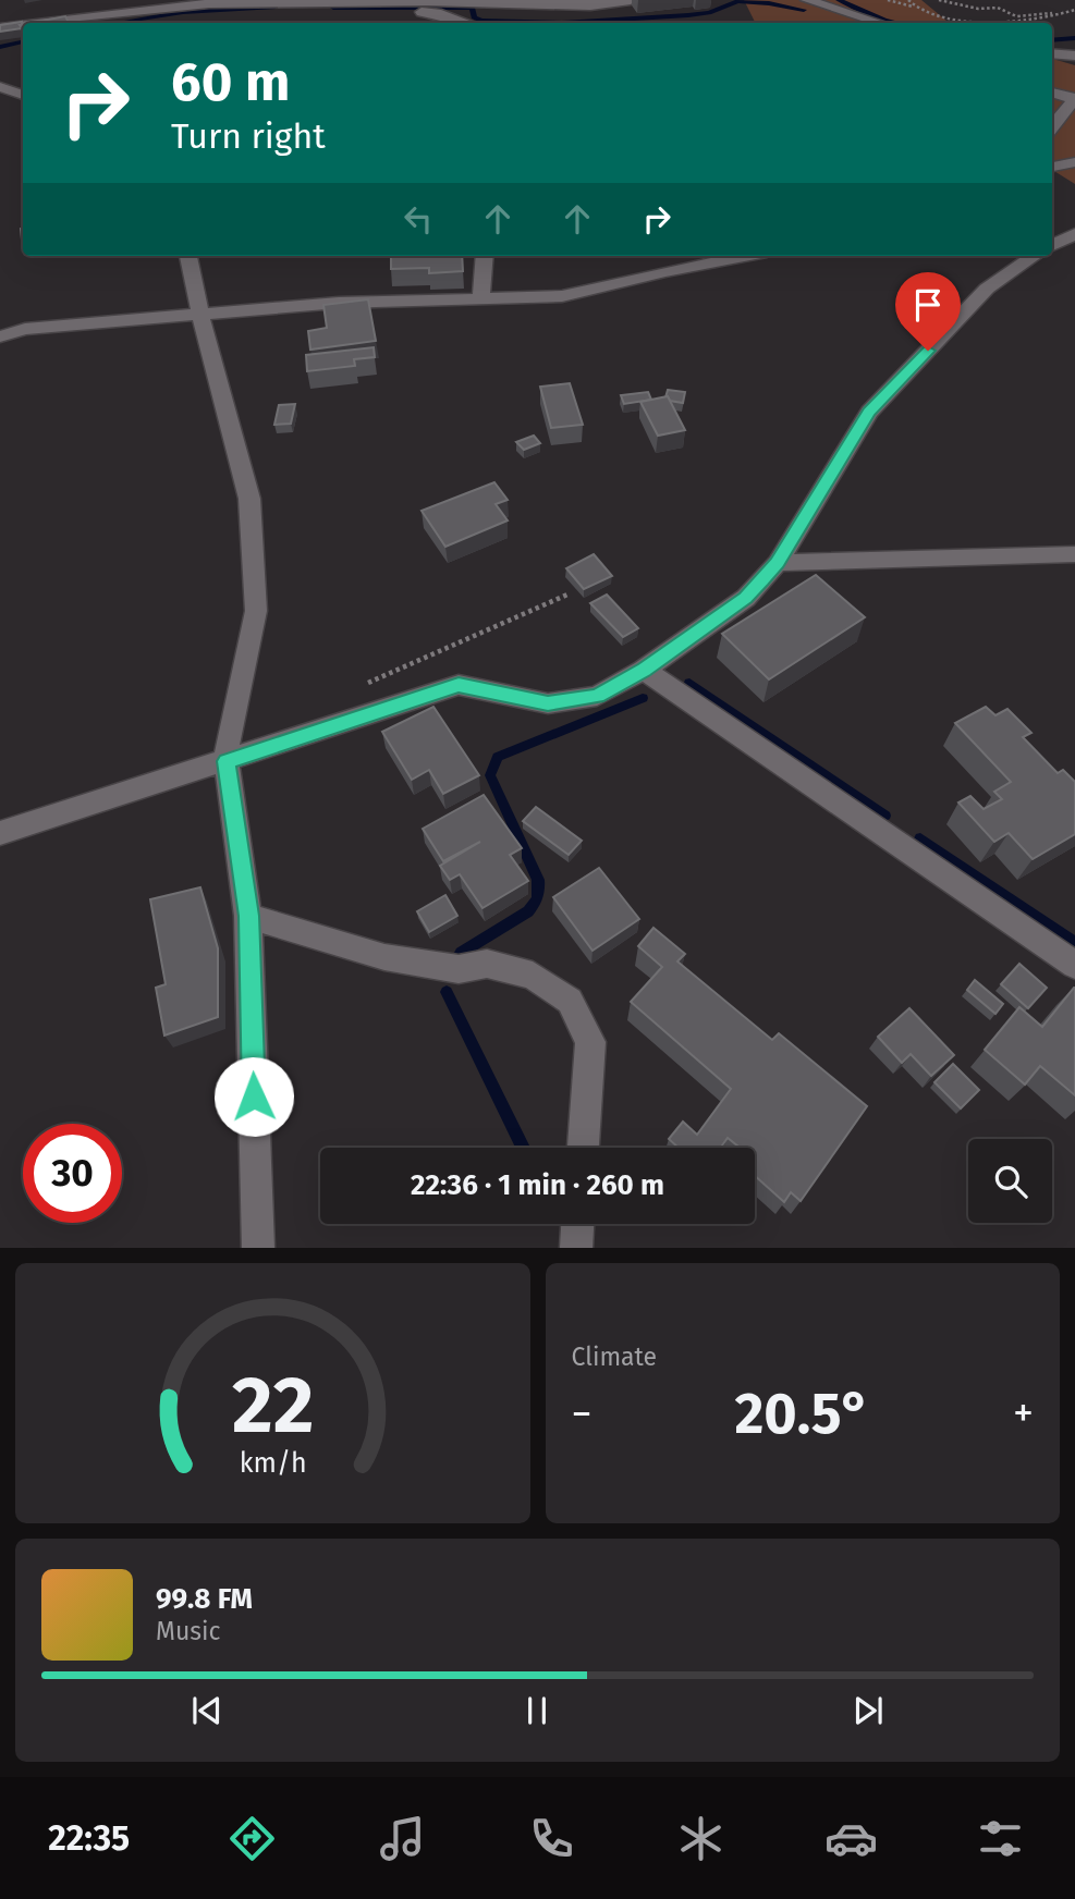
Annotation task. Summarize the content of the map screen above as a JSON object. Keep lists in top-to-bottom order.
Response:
{
  "page": {
    "turn": ["60 m", "Turn right"],
    "limit": "30",
    "trip": "22:36 · 1 min · 260 m",
    "tile": "Climate",
    "heat": ["−", "20.5°", "+"],
    "song": ["99.8 FM", "Music"],
    "tabs": "22:35",
    "gauge": ["22", "km/h"]
  }
}
